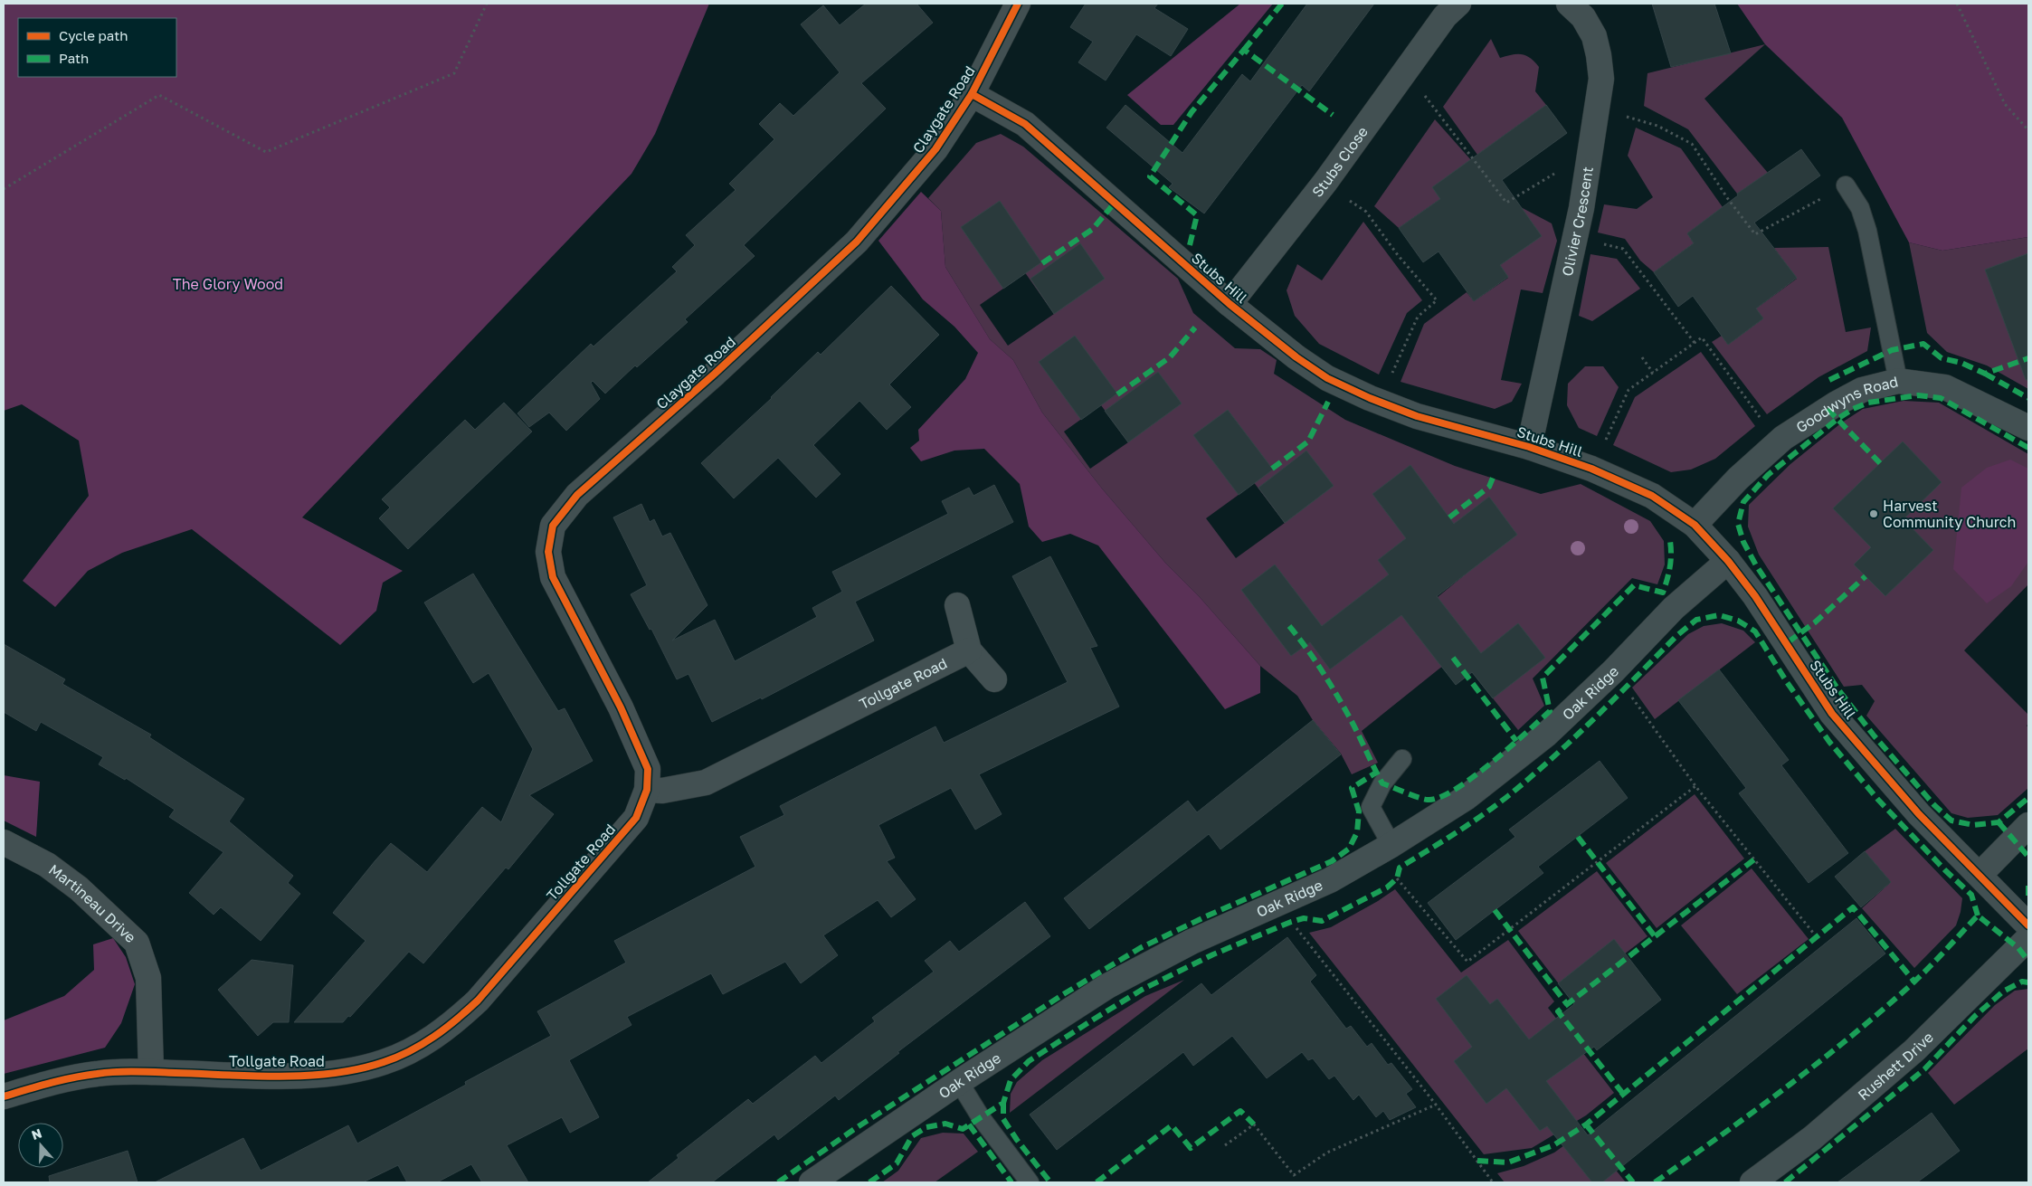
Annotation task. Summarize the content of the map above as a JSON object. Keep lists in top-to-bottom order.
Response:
{
  "streets": {
    "street": [
      "Claygate Road",
      "Stubs Close",
      "Olivier Crescent",
      "Stubs Hill",
      "Goodwyns Road",
      "Tollgate Road",
      "Oak Ridge",
      "Martineau Drive",
      "Rushett Drive"
    ]
  },
  "crossings": [
    ["Claygate Road", "Stubs Hill"],
    ["Claygate Road", "Tollgate Road"],
    ["Stubs Close", "Stubs Hill"],
    ["Olivier Crescent", "Stubs Hill"],
    ["Stubs Hill", "Goodwyns Road"],
    ["Stubs Hill", "Oak Ridge"],
    ["Tollgate Road", "Martineau Drive"]
  ],
  "parks": ["The Glory Wood"],
  "places": ["Harvest Community Church"],
  "legend": ["Cycle path", "Path"],
  "north": "top"
}
